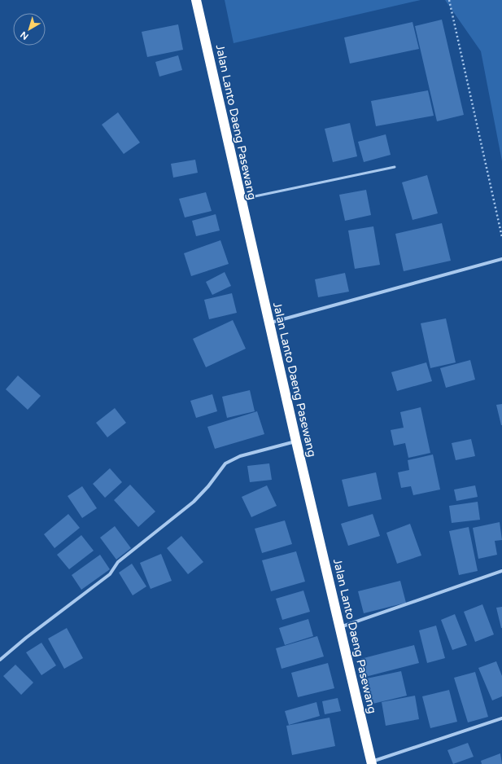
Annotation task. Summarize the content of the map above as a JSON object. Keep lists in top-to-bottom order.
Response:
{
  "streets": {
    "highway": ["Jalan Lanto Daeng Pasewang"]
  },
  "north": "bottom left"
}
